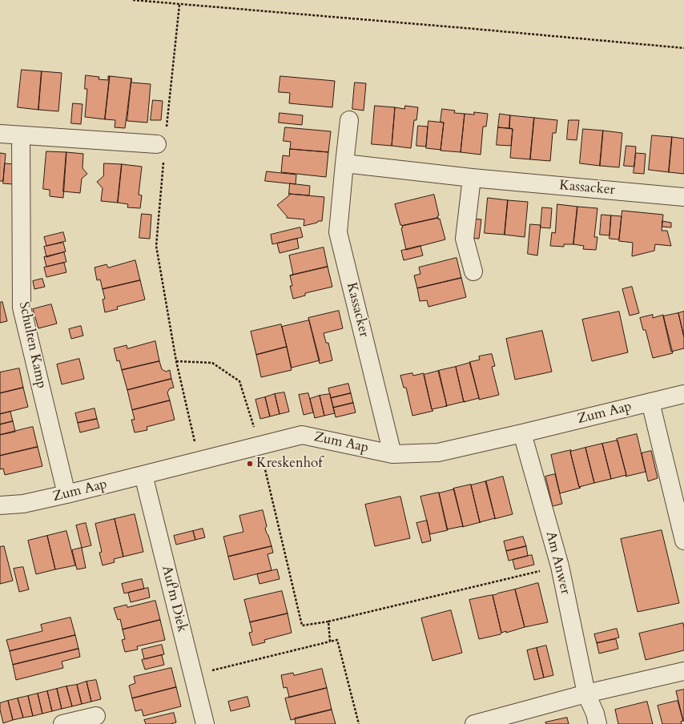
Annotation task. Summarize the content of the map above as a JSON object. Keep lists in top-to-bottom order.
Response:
{
  "streets": {
    "street": [
      "Kassacker",
      "Schulten Kamp",
      "Zum Aap",
      "Am Anwer",
      "Auf'm Diek"
    ]
  },
  "crossings": [
    ["Kassacker", "Zum Aap"],
    ["Schulten Kamp", "Zum Aap"],
    ["Zum Aap", "Am Anwer"],
    ["Zum Aap", "Auf'm Diek"]
  ],
  "places": ["Kreskenhof"]
}
